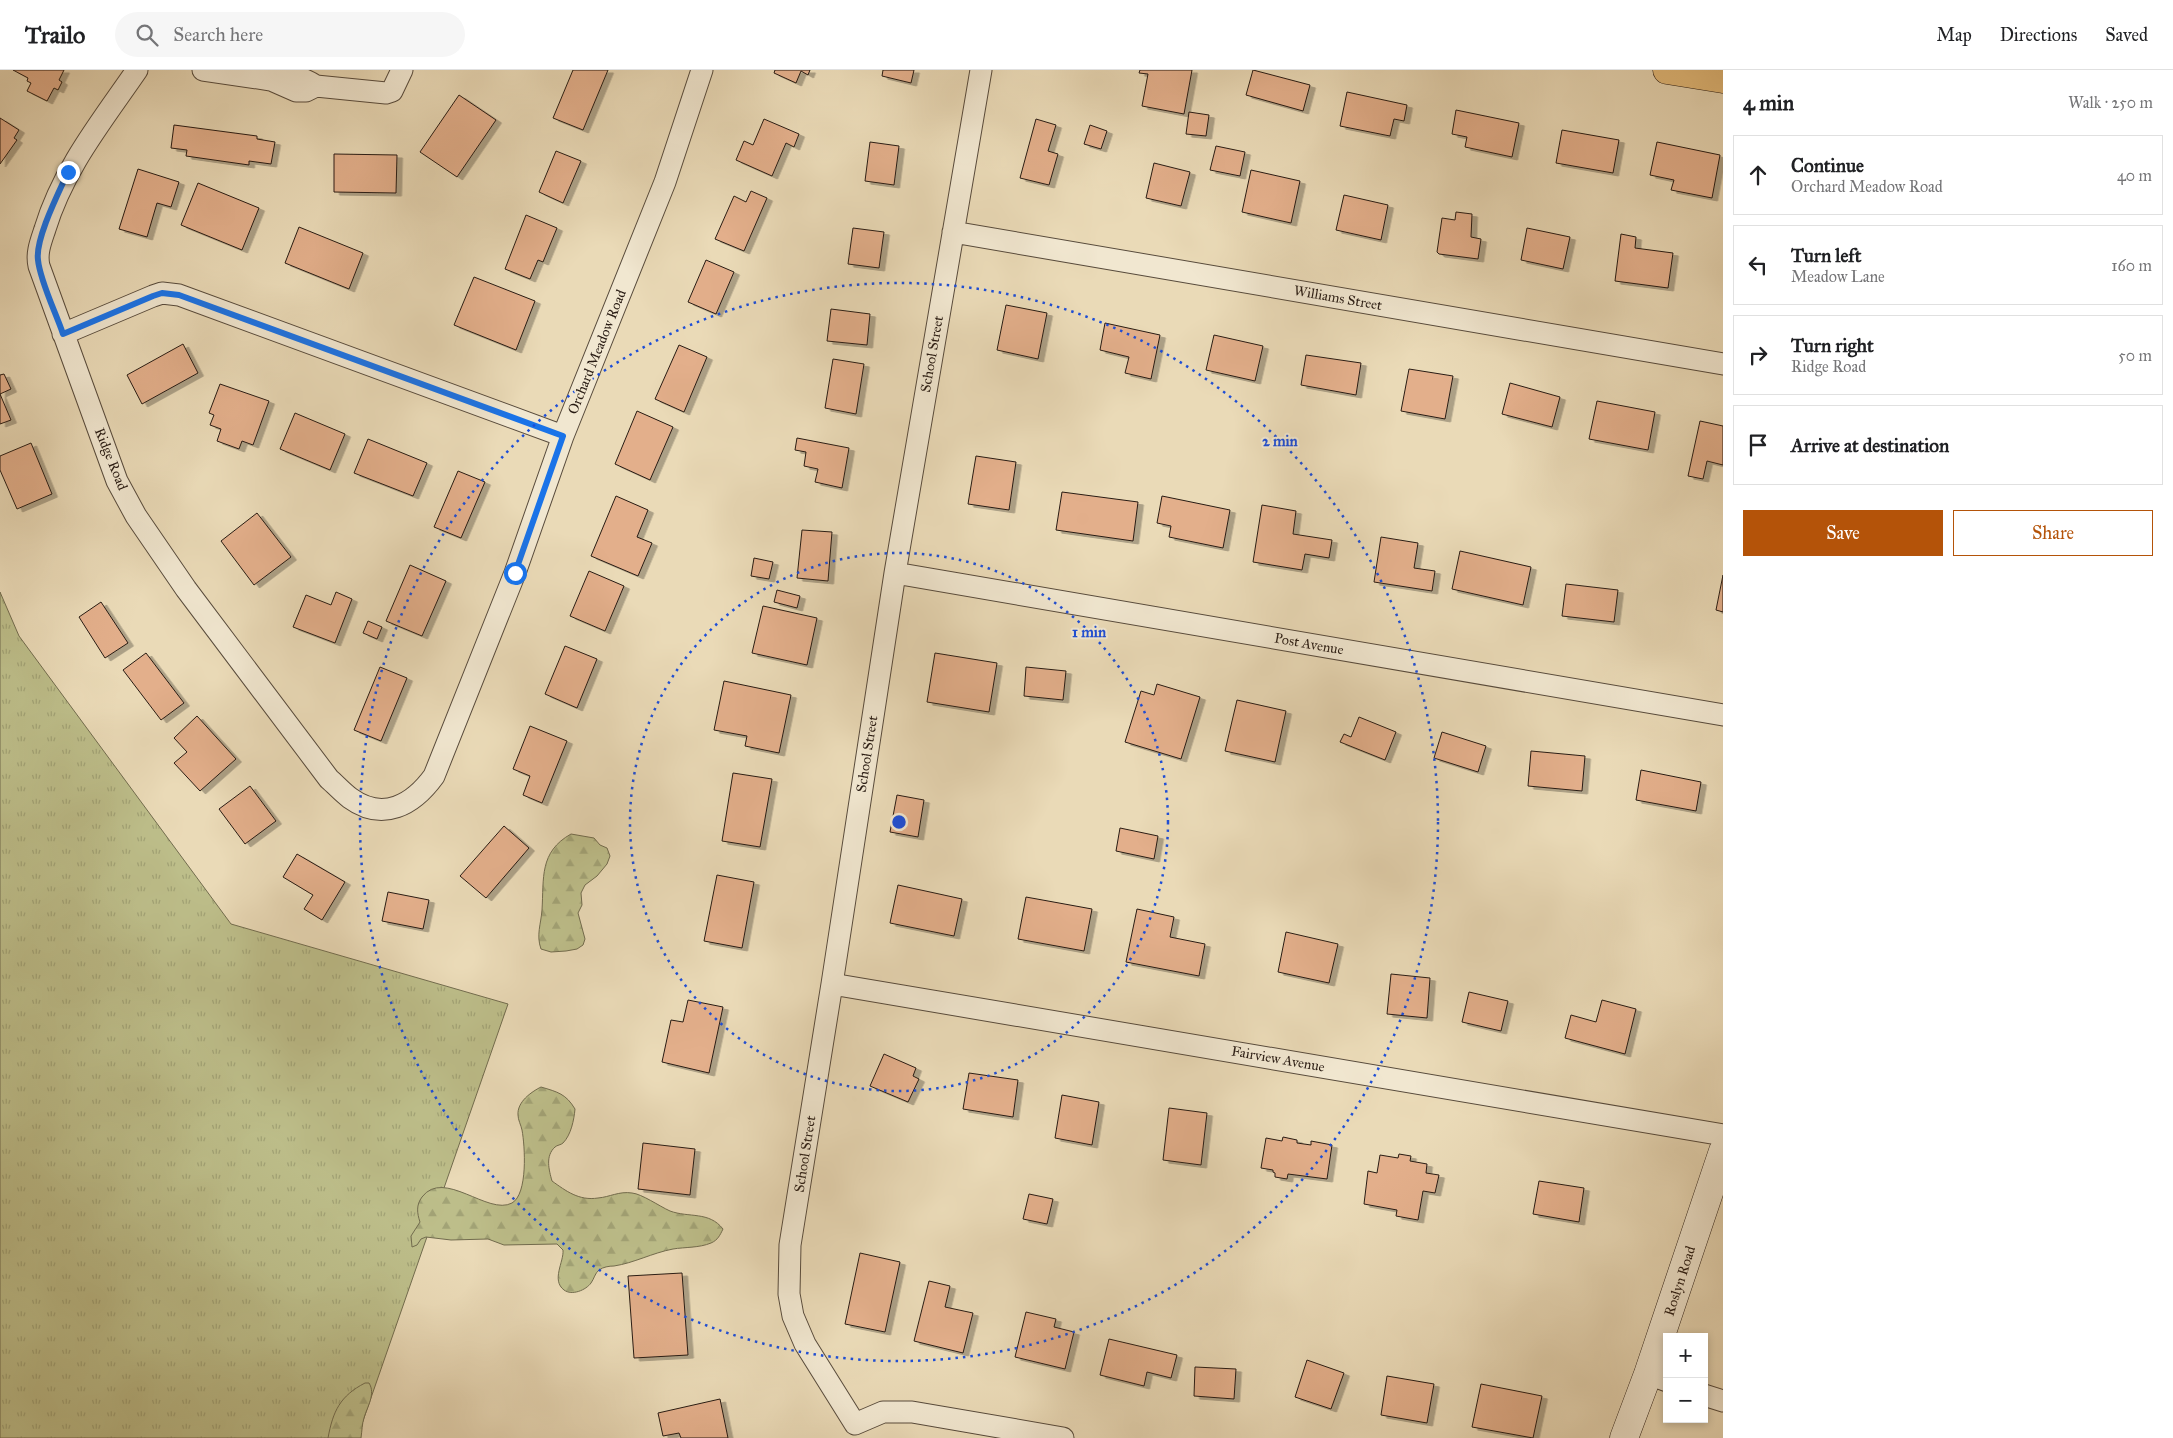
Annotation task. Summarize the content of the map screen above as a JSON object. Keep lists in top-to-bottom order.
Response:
{
  "streets": {
    "main road": ["Roslyn Road"],
    "street": [
      "Williams Street",
      "Orchard Meadow Road",
      "School Street",
      "Ridge Road",
      "Post Avenue",
      "Fairview Avenue"
    ]
  },
  "crossings": [
    ["Williams Street", "School Street"],
    ["Orchard Meadow Road", "Ridge Road"],
    ["School Street", "Post Avenue"],
    ["School Street", "Fairview Avenue"]
  ],
  "page": {
    "header": "Trailo",
    "search": "Search here",
    "nav": ["Map", "Directions", "Saved"],
    "heading": ["4 min", "Walk · 250 m"],
    "list": [
      ["Continue", "Orchard Meadow Road", "40 m"],
      ["Turn left", "Meadow Lane", "160 m"],
      ["Turn right", "Ridge Road", "50 m"],
      "Arrive at destination"
    ],
    "buttons": ["Save", "Share"],
    "map_buttons": ["+", "−"]
  },
  "rings": ["2 min", "1 min"]
}
